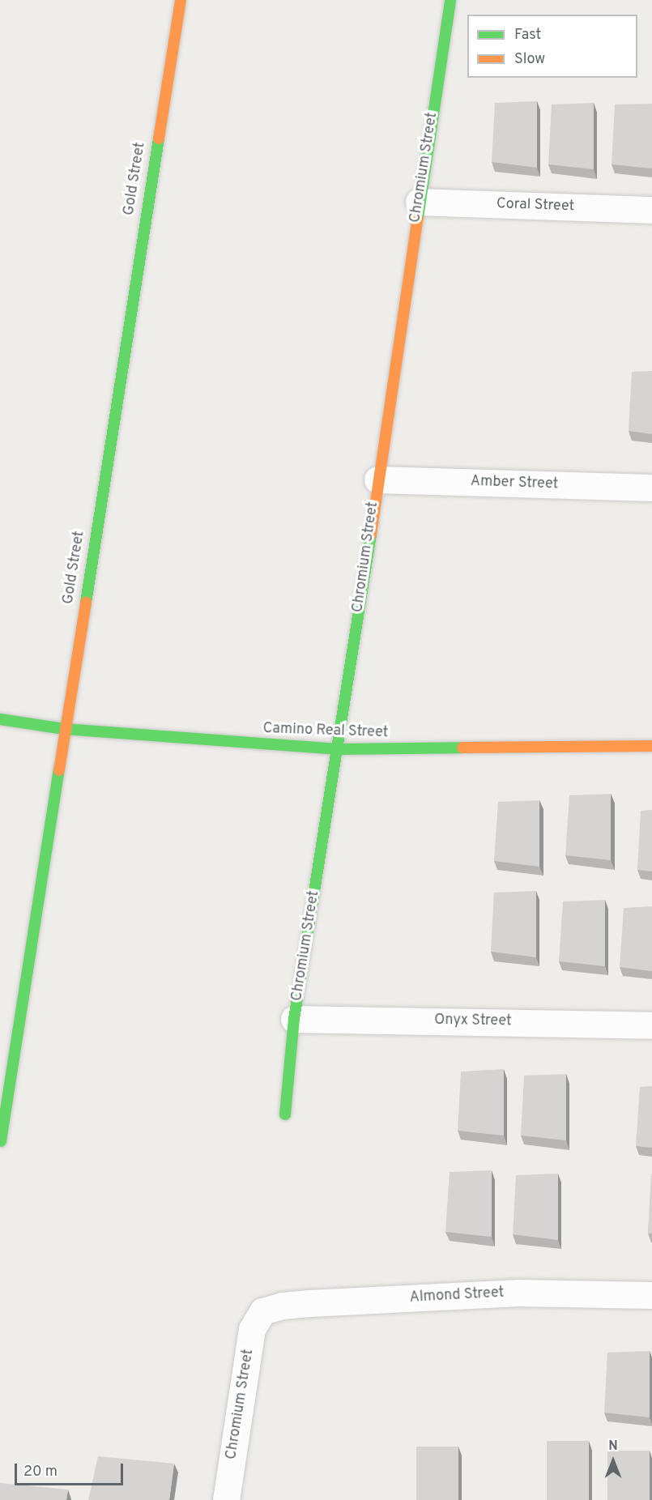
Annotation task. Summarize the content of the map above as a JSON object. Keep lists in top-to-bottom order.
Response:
{
  "streets": {
    "street": [
      "Chromium Street",
      "Gold Street",
      "Coral Street",
      "Amber Street",
      "Camino Real Street",
      "Onyx Street",
      "Almond Street"
    ]
  },
  "crossings": [
    ["Chromium Street", "Coral Street"],
    ["Chromium Street", "Amber Street"],
    ["Chromium Street", "Camino Real Street"],
    ["Chromium Street", "Onyx Street"],
    ["Chromium Street", "Almond Street"],
    ["Gold Street", "Camino Real Street"]
  ],
  "legend": ["Fast", "Slow"],
  "scale_bar": "20 m",
  "north": "top"
}
